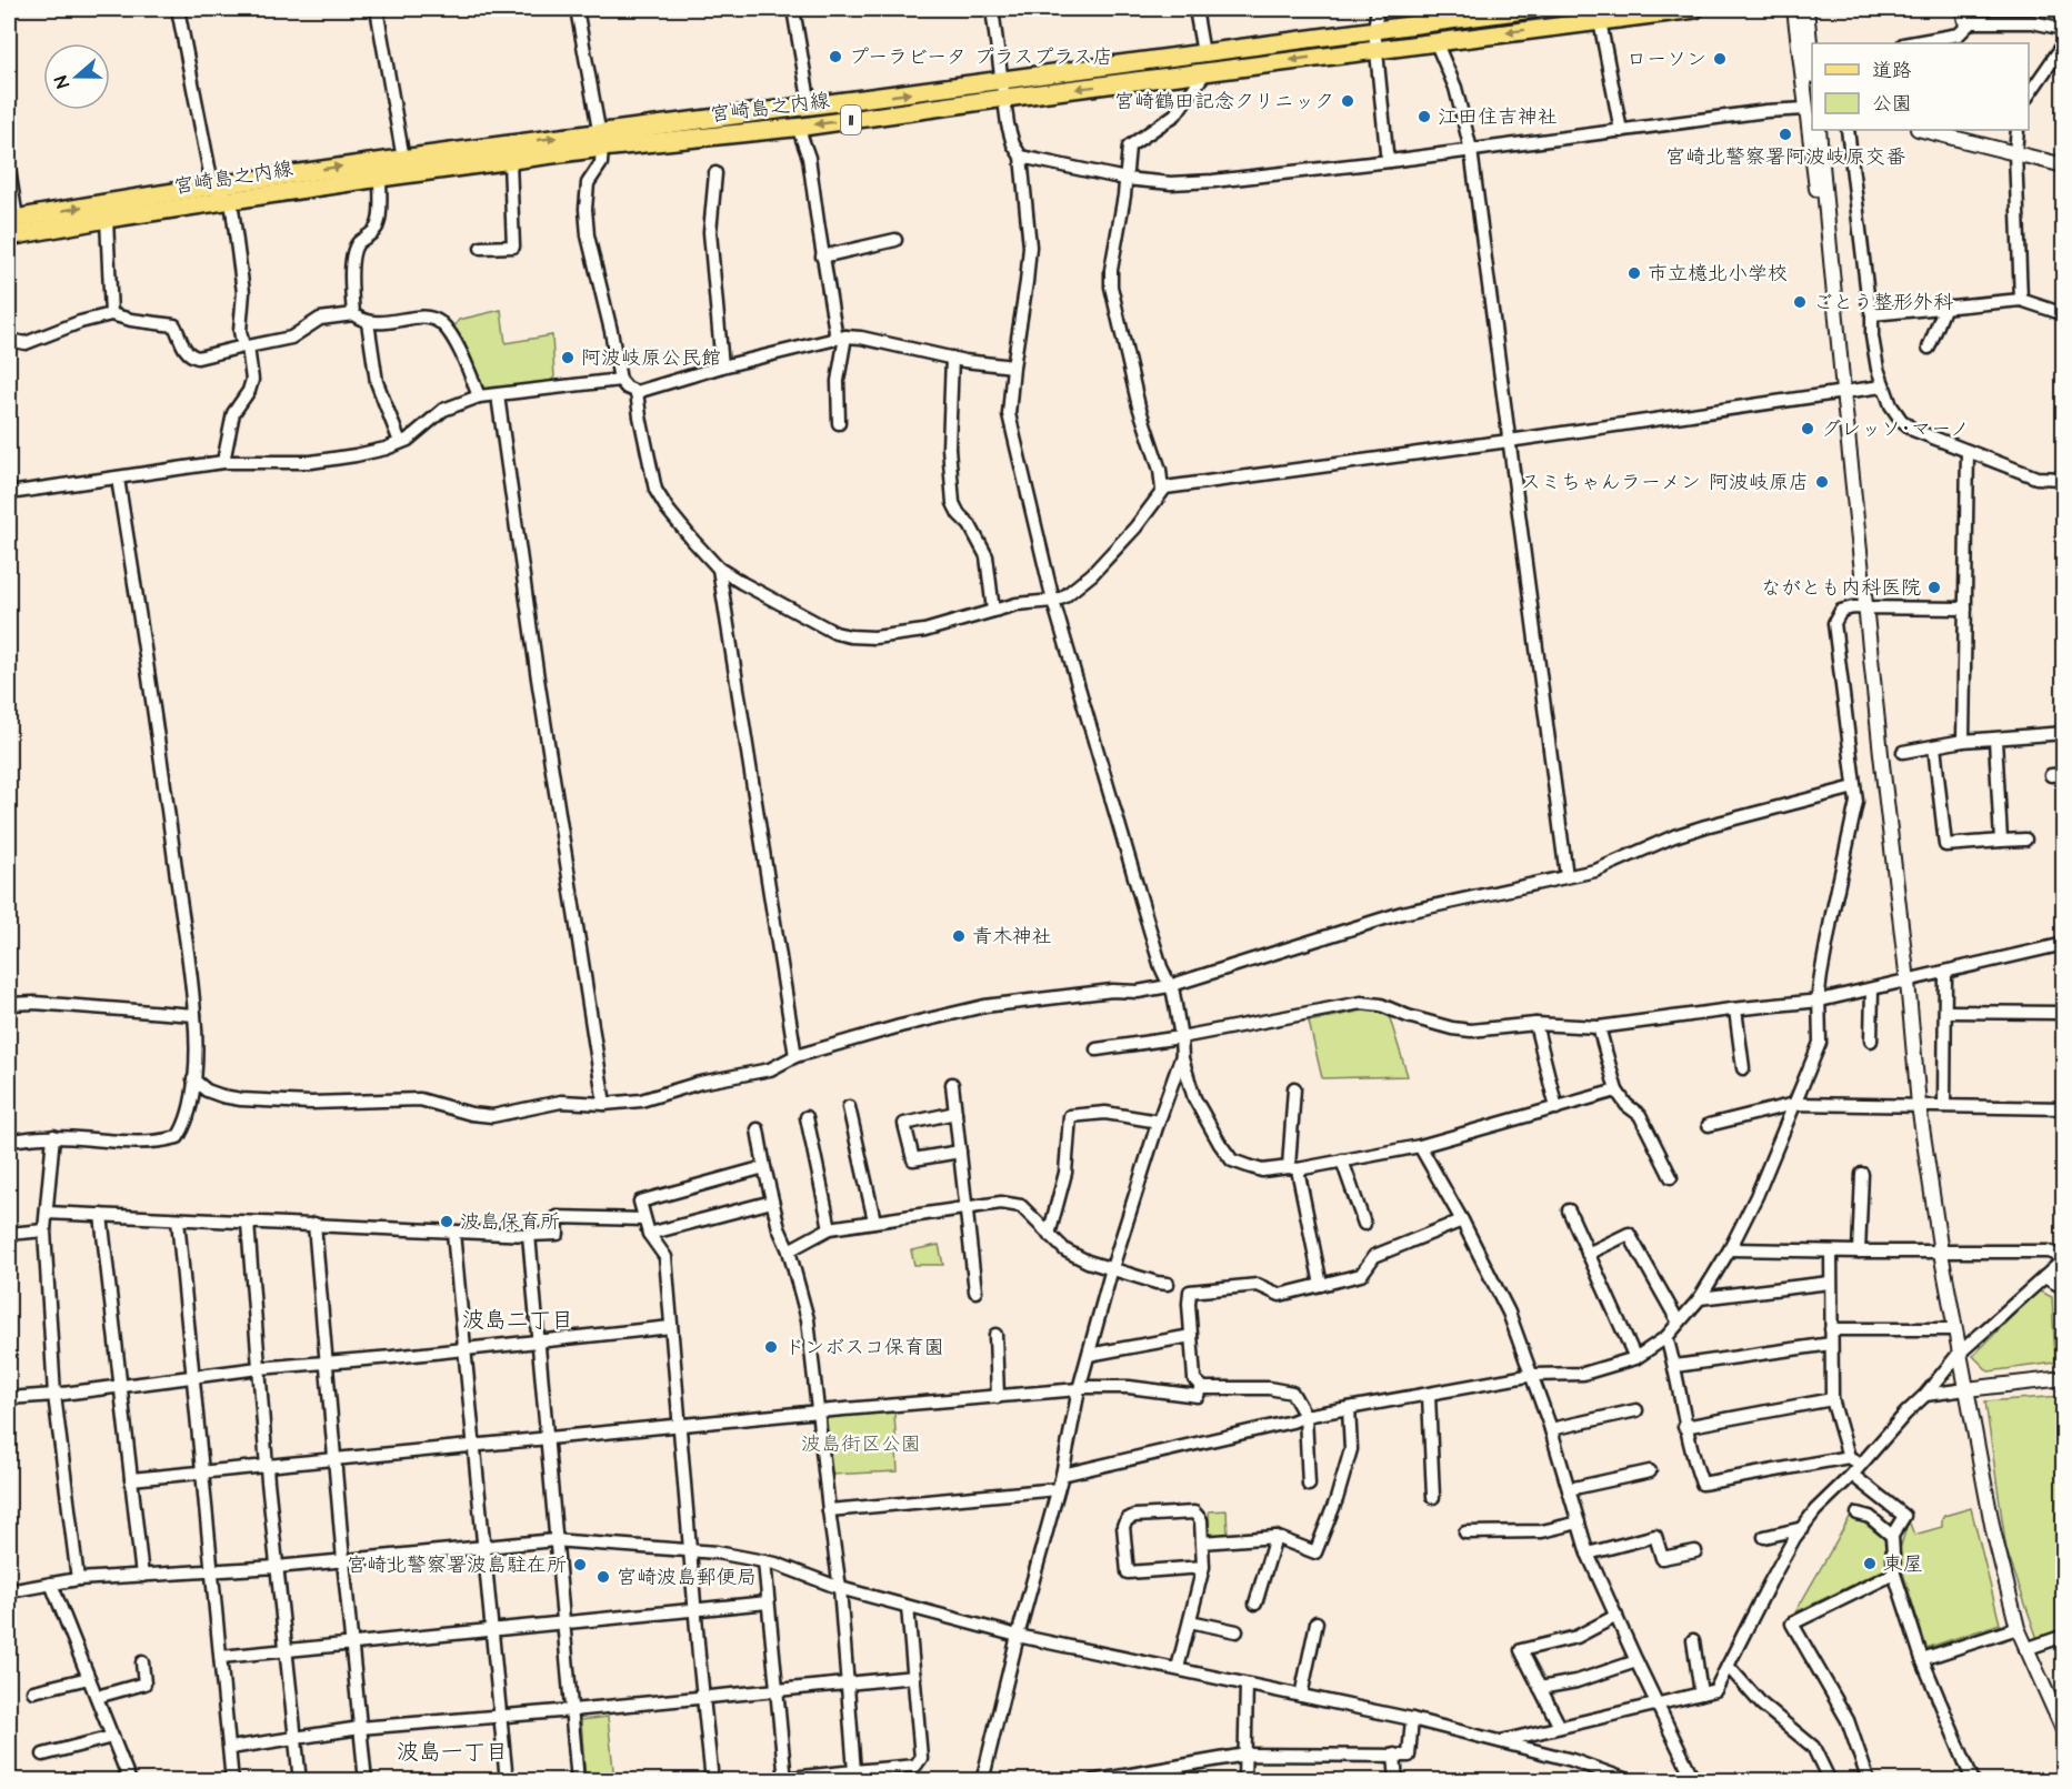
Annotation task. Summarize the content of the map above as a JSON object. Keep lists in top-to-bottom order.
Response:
{
  "streets": {
    "main road": ["宮崎島之内線", "11"]
  },
  "districts": ["波島二丁目", "波島一丁目"],
  "parks": ["波島街区公園"],
  "places": [
    "プーラビータ プラスプラス店",
    "ローソン",
    "宮崎鶴田記念クリニック",
    "江田住吉神社",
    "宮崎北警察署阿波岐原交番",
    "市立檍北小学校",
    "ごとう整形外科",
    "阿波岐原公民館",
    "グレッソ･マーノ",
    "スミちゃんラーメン 阿波岐原店",
    "ながとも内科医院",
    "青木神社",
    "波島保育所",
    "ドンボスコ保育園",
    "東屋",
    "宮崎北警察署波島駐在所",
    "宮崎波島郵便局"
  ],
  "legend": ["道路", "公園"],
  "north": "left"
}
